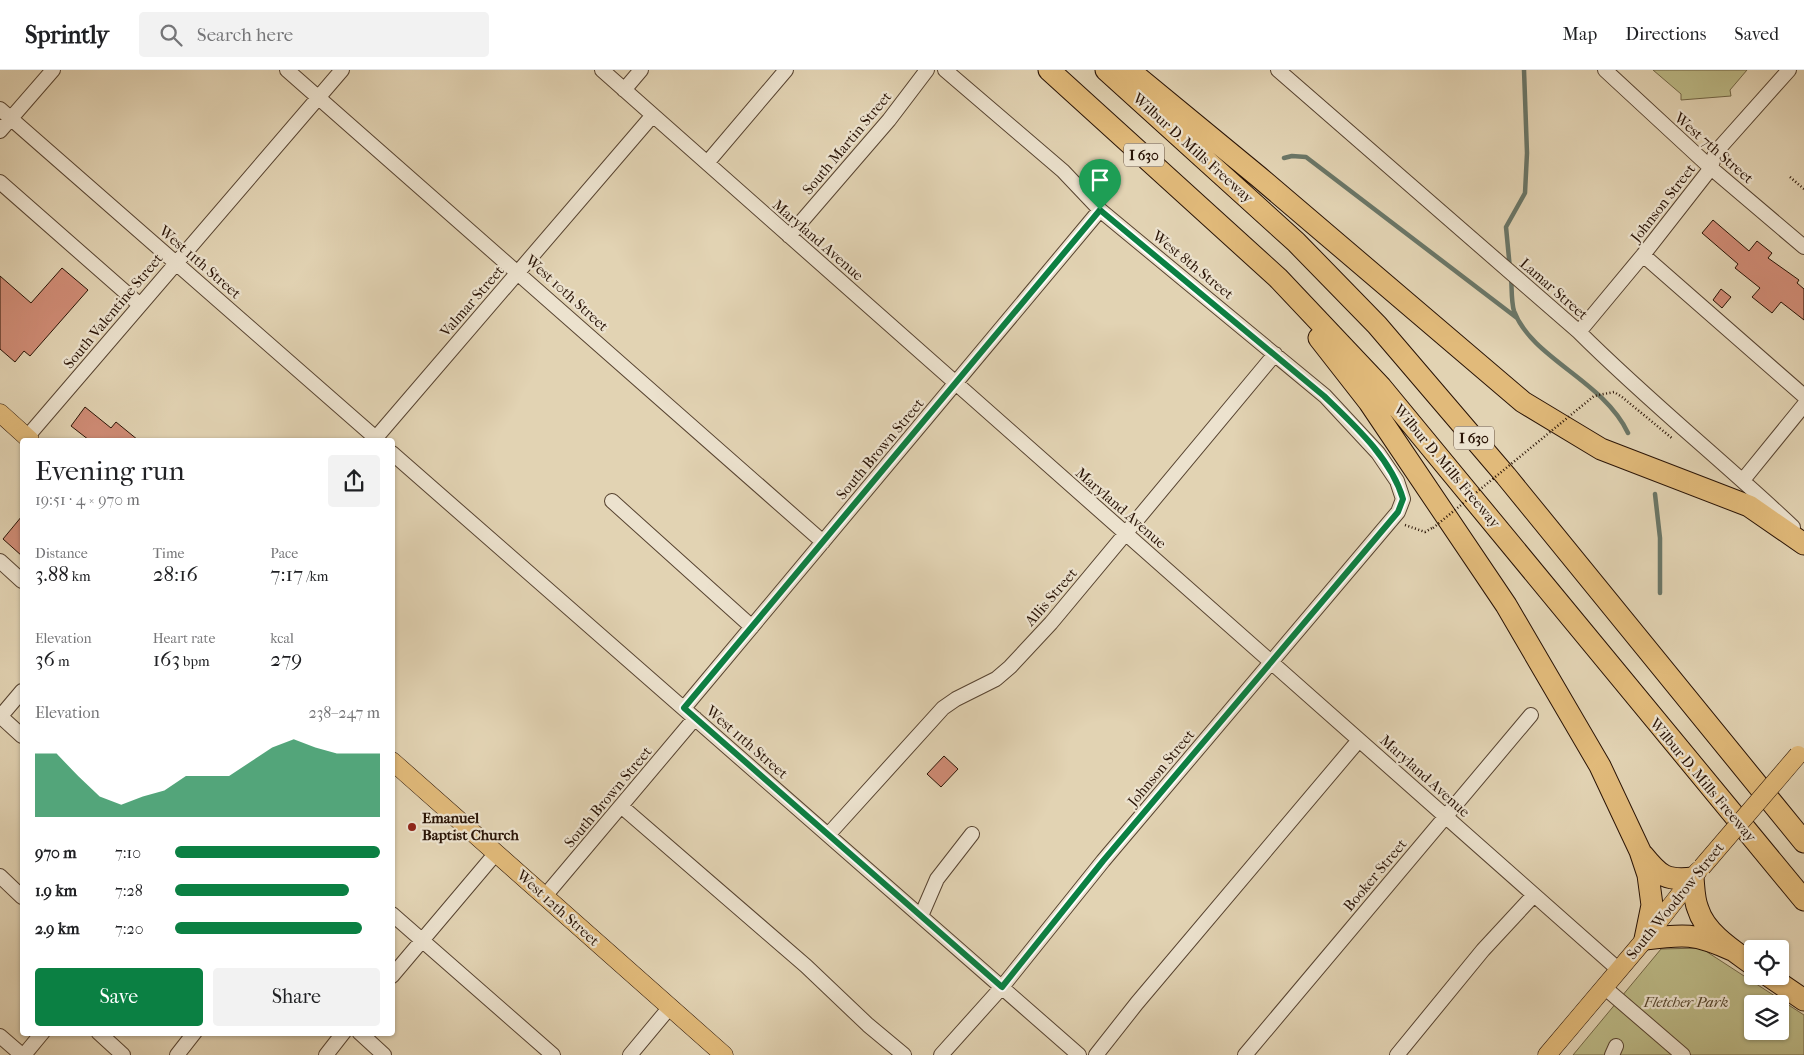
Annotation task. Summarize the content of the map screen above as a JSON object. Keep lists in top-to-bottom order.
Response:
{
  "streets": {
    "highway": ["Wilbur D. Mills Freeway", "I 630"],
    "main road": ["South Woodrow Street", "West 12th Street"],
    "street": [
      "South Martin Street",
      "West 7th Street",
      "Johnson Street",
      "Maryland Avenue",
      "West 11th Street",
      "West 8th Street",
      "Lamar Street",
      "West 10th Street",
      "Valmar Street",
      "South Valentine Street",
      "South Brown Street",
      "Allis Street",
      "Booker Street"
    ]
  },
  "crossings": [
    ["South Martin Street", "Maryland Avenue"],
    ["West 7th Street", "Johnson Street"],
    ["Johnson Street", "Maryland Avenue"],
    ["Johnson Street", "West 11th Street"],
    ["Johnson Street", "West 8th Street"],
    ["Johnson Street", "Lamar Street"],
    ["Maryland Avenue", "Valmar Street"],
    ["Maryland Avenue", "South Brown Street"],
    ["Maryland Avenue", "Allis Street"],
    ["Maryland Avenue", "Booker Street"],
    ["Maryland Avenue", "South Woodrow Street"],
    ["West 11th Street", "South Valentine Street"],
    ["West 11th Street", "South Brown Street"],
    ["West 11th Street", "Allis Street"],
    ["West 8th Street", "South Brown Street"],
    ["West 8th Street", "Allis Street"],
    ["West 10th Street", "Valmar Street"],
    ["West 10th Street", "South Valentine Street"],
    ["West 10th Street", "South Brown Street"],
    ["South Brown Street", "West 12th Street"]
  ],
  "parks": ["Fletcher Park"],
  "places": ["Emanuel Baptist Church"],
  "page": {
    "header": "Sprintly",
    "search": "Search here",
    "nav": ["Map", "Directions", "Saved"],
    "heading": ["Evening run", "19:51 · 4 × 970 m"],
    "stats": [
      ["Distance", "3.88 km"],
      ["Time", "28:16"],
      ["Pace", "7:17 /km"],
      ["Elevation", "36 m"],
      ["Heart rate", "163 bpm"],
      ["kcal", "279"]
    ],
    "chart": ["Elevation", "238–247 m"],
    "list": [
      {
        "name": "970 m",
        "note": "7:10"
      },
      {
        "name": "1.9 km",
        "note": "7:28"
      },
      {
        "name": "2.9 km",
        "note": "7:20"
      }
    ],
    "buttons": ["Save", "Share"]
  }
}
